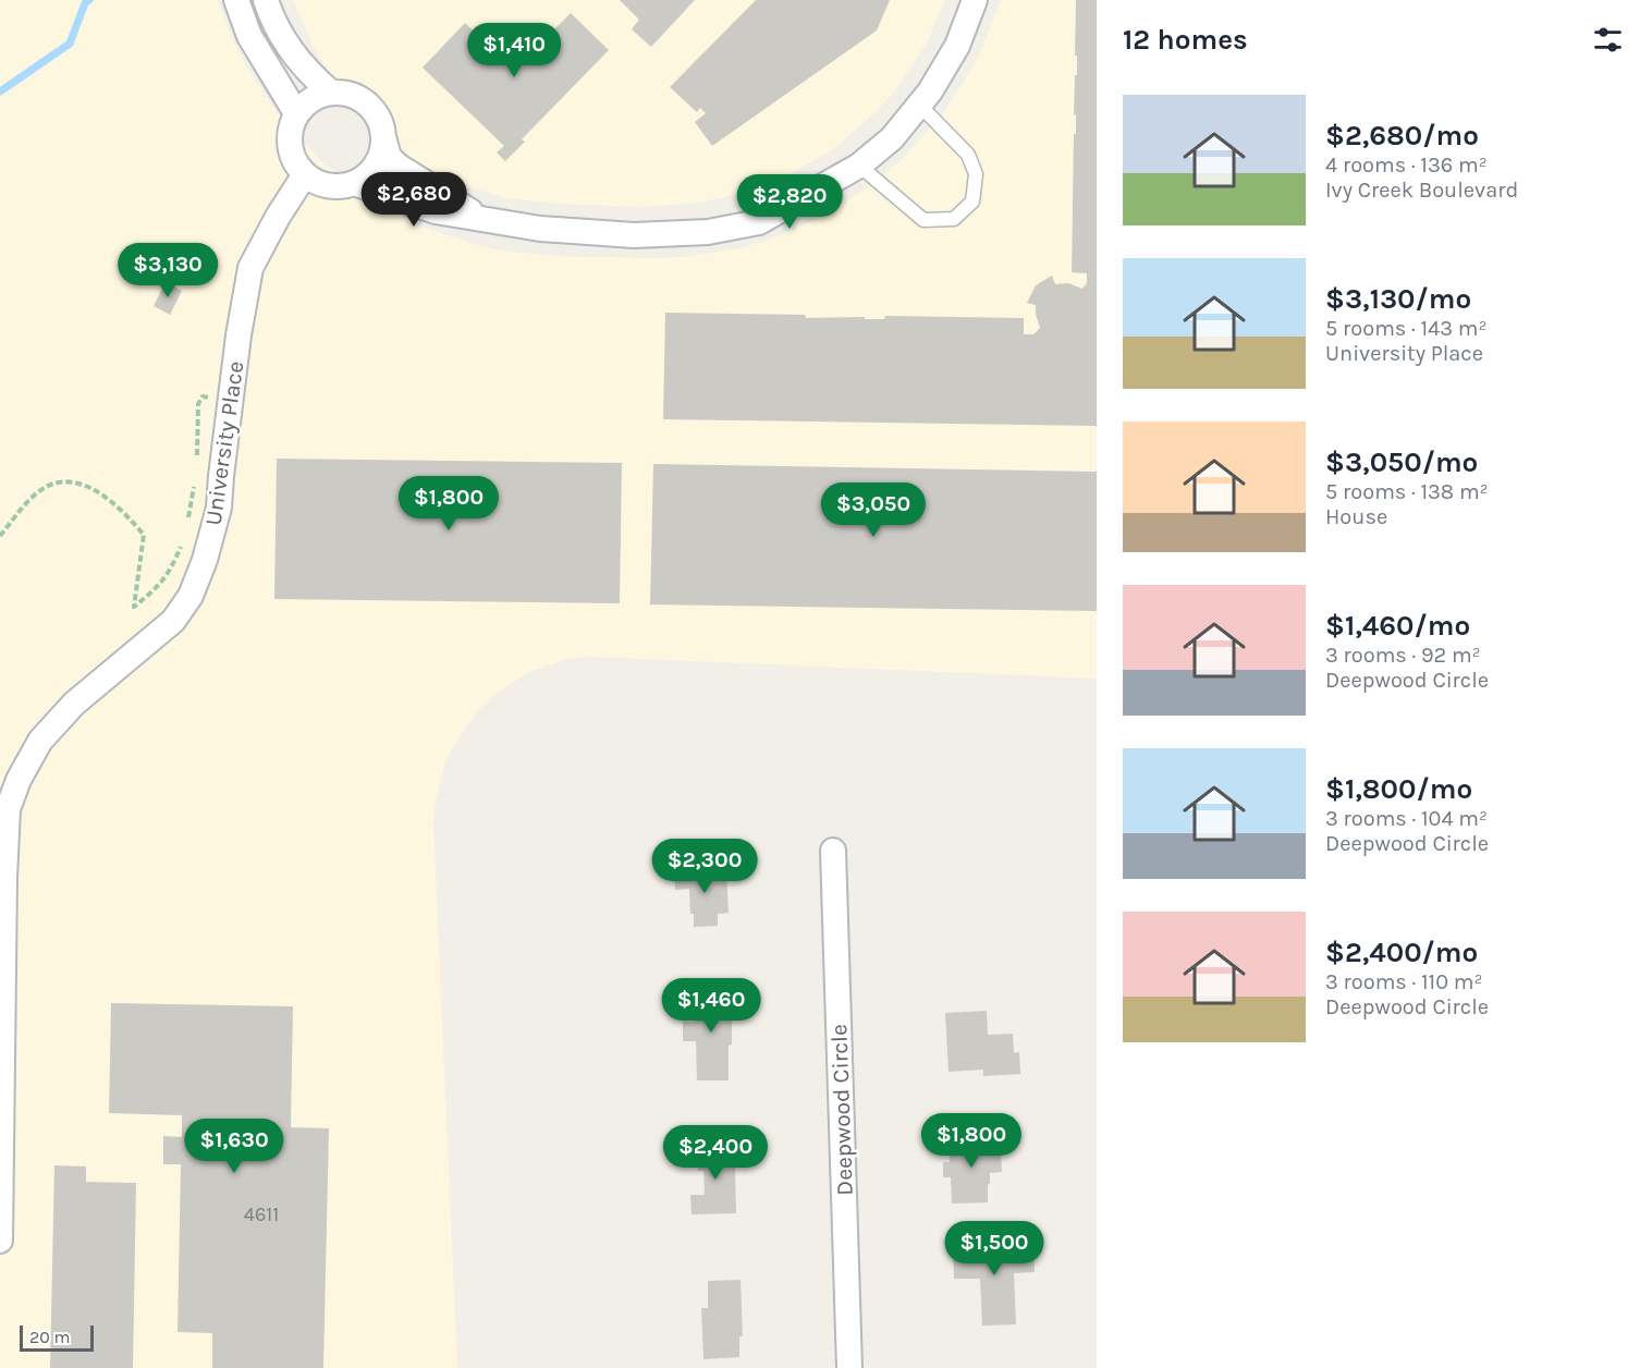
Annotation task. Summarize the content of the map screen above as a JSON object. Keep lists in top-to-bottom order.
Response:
{
  "streets": {
    "street": ["University Place", "Deepwood Circle"]
  },
  "house_numbers": ["4611"],
  "scale_bar": "20 m",
  "page": {
    "heading": "12 homes",
    "price": [
      "$1,410",
      "$2,680",
      "$2,820",
      "$3,130",
      "$1,800",
      "$3,050",
      "$2,300",
      "$1,460",
      "$1,800",
      "$1,630",
      "$2,400",
      "$1,500"
    ],
    "list": [
      {
        "name": "$2,680/mo",
        "note": "4 rooms · 136 m² · Ivy Creek Boulevard"
      },
      {
        "name": "$3,130/mo",
        "note": "5 rooms · 143 m² · University Place"
      },
      {
        "name": "$3,050/mo",
        "note": "5 rooms · 138 m² · House"
      },
      {
        "name": "$1,460/mo",
        "note": "3 rooms · 92 m² · Deepwood Circle"
      },
      {
        "name": "$1,800/mo",
        "note": "3 rooms · 104 m² · Deepwood Circle"
      },
      {
        "name": "$2,400/mo",
        "note": "3 rooms · 110 m² · Deepwood Circle"
      }
    ],
    "scale": "20 m"
  }
}
